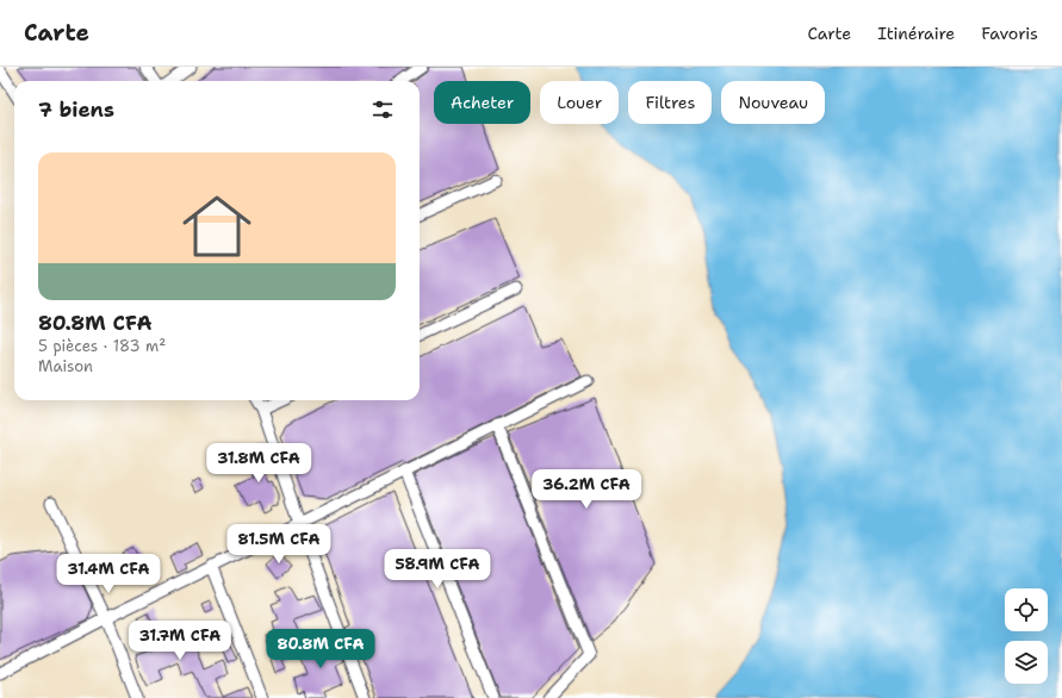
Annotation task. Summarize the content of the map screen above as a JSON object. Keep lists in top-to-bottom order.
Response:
{
  "page": {
    "header": "Carte",
    "nav": ["Carte", "Itinéraire", "Favoris"],
    "chip": [
      "Acheter",
      "Louer",
      "Filtres",
      "Nouveau"
    ],
    "heading": "7 biens",
    "list": [
      {
        "name": "80.8M CFA",
        "note": "5 pièces · 183 m² · Maison"
      }
    ],
    "price": [
      "31.8M CFA",
      "36.2M CFA",
      "81.5M CFA",
      "58.9M CFA",
      "31.4M CFA",
      "31.7M CFA",
      "80.8M CFA"
    ]
  }
}
